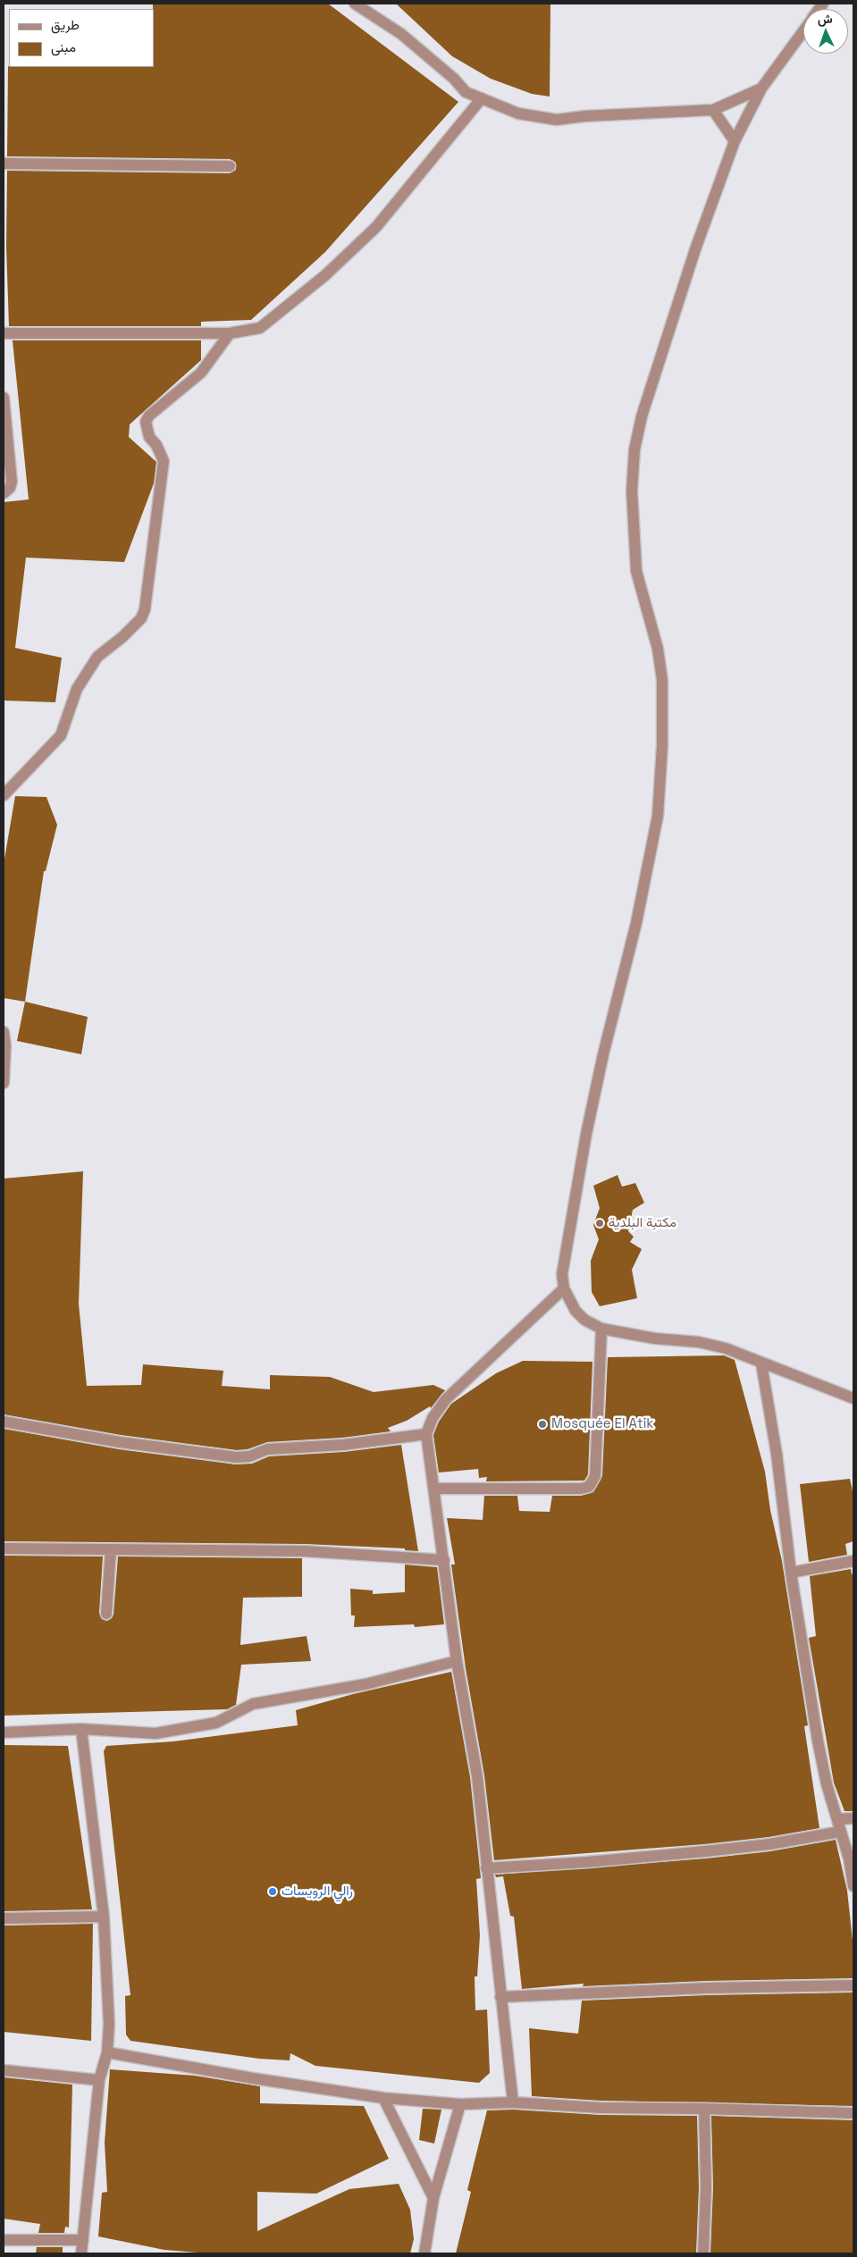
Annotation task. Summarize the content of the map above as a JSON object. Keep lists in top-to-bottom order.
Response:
{
  "places": ["مكتبة البلدية", "Mosquée El Atik", "رالي الرويسات"],
  "legend": ["طريق", "مبنى"],
  "north": "top"
}
